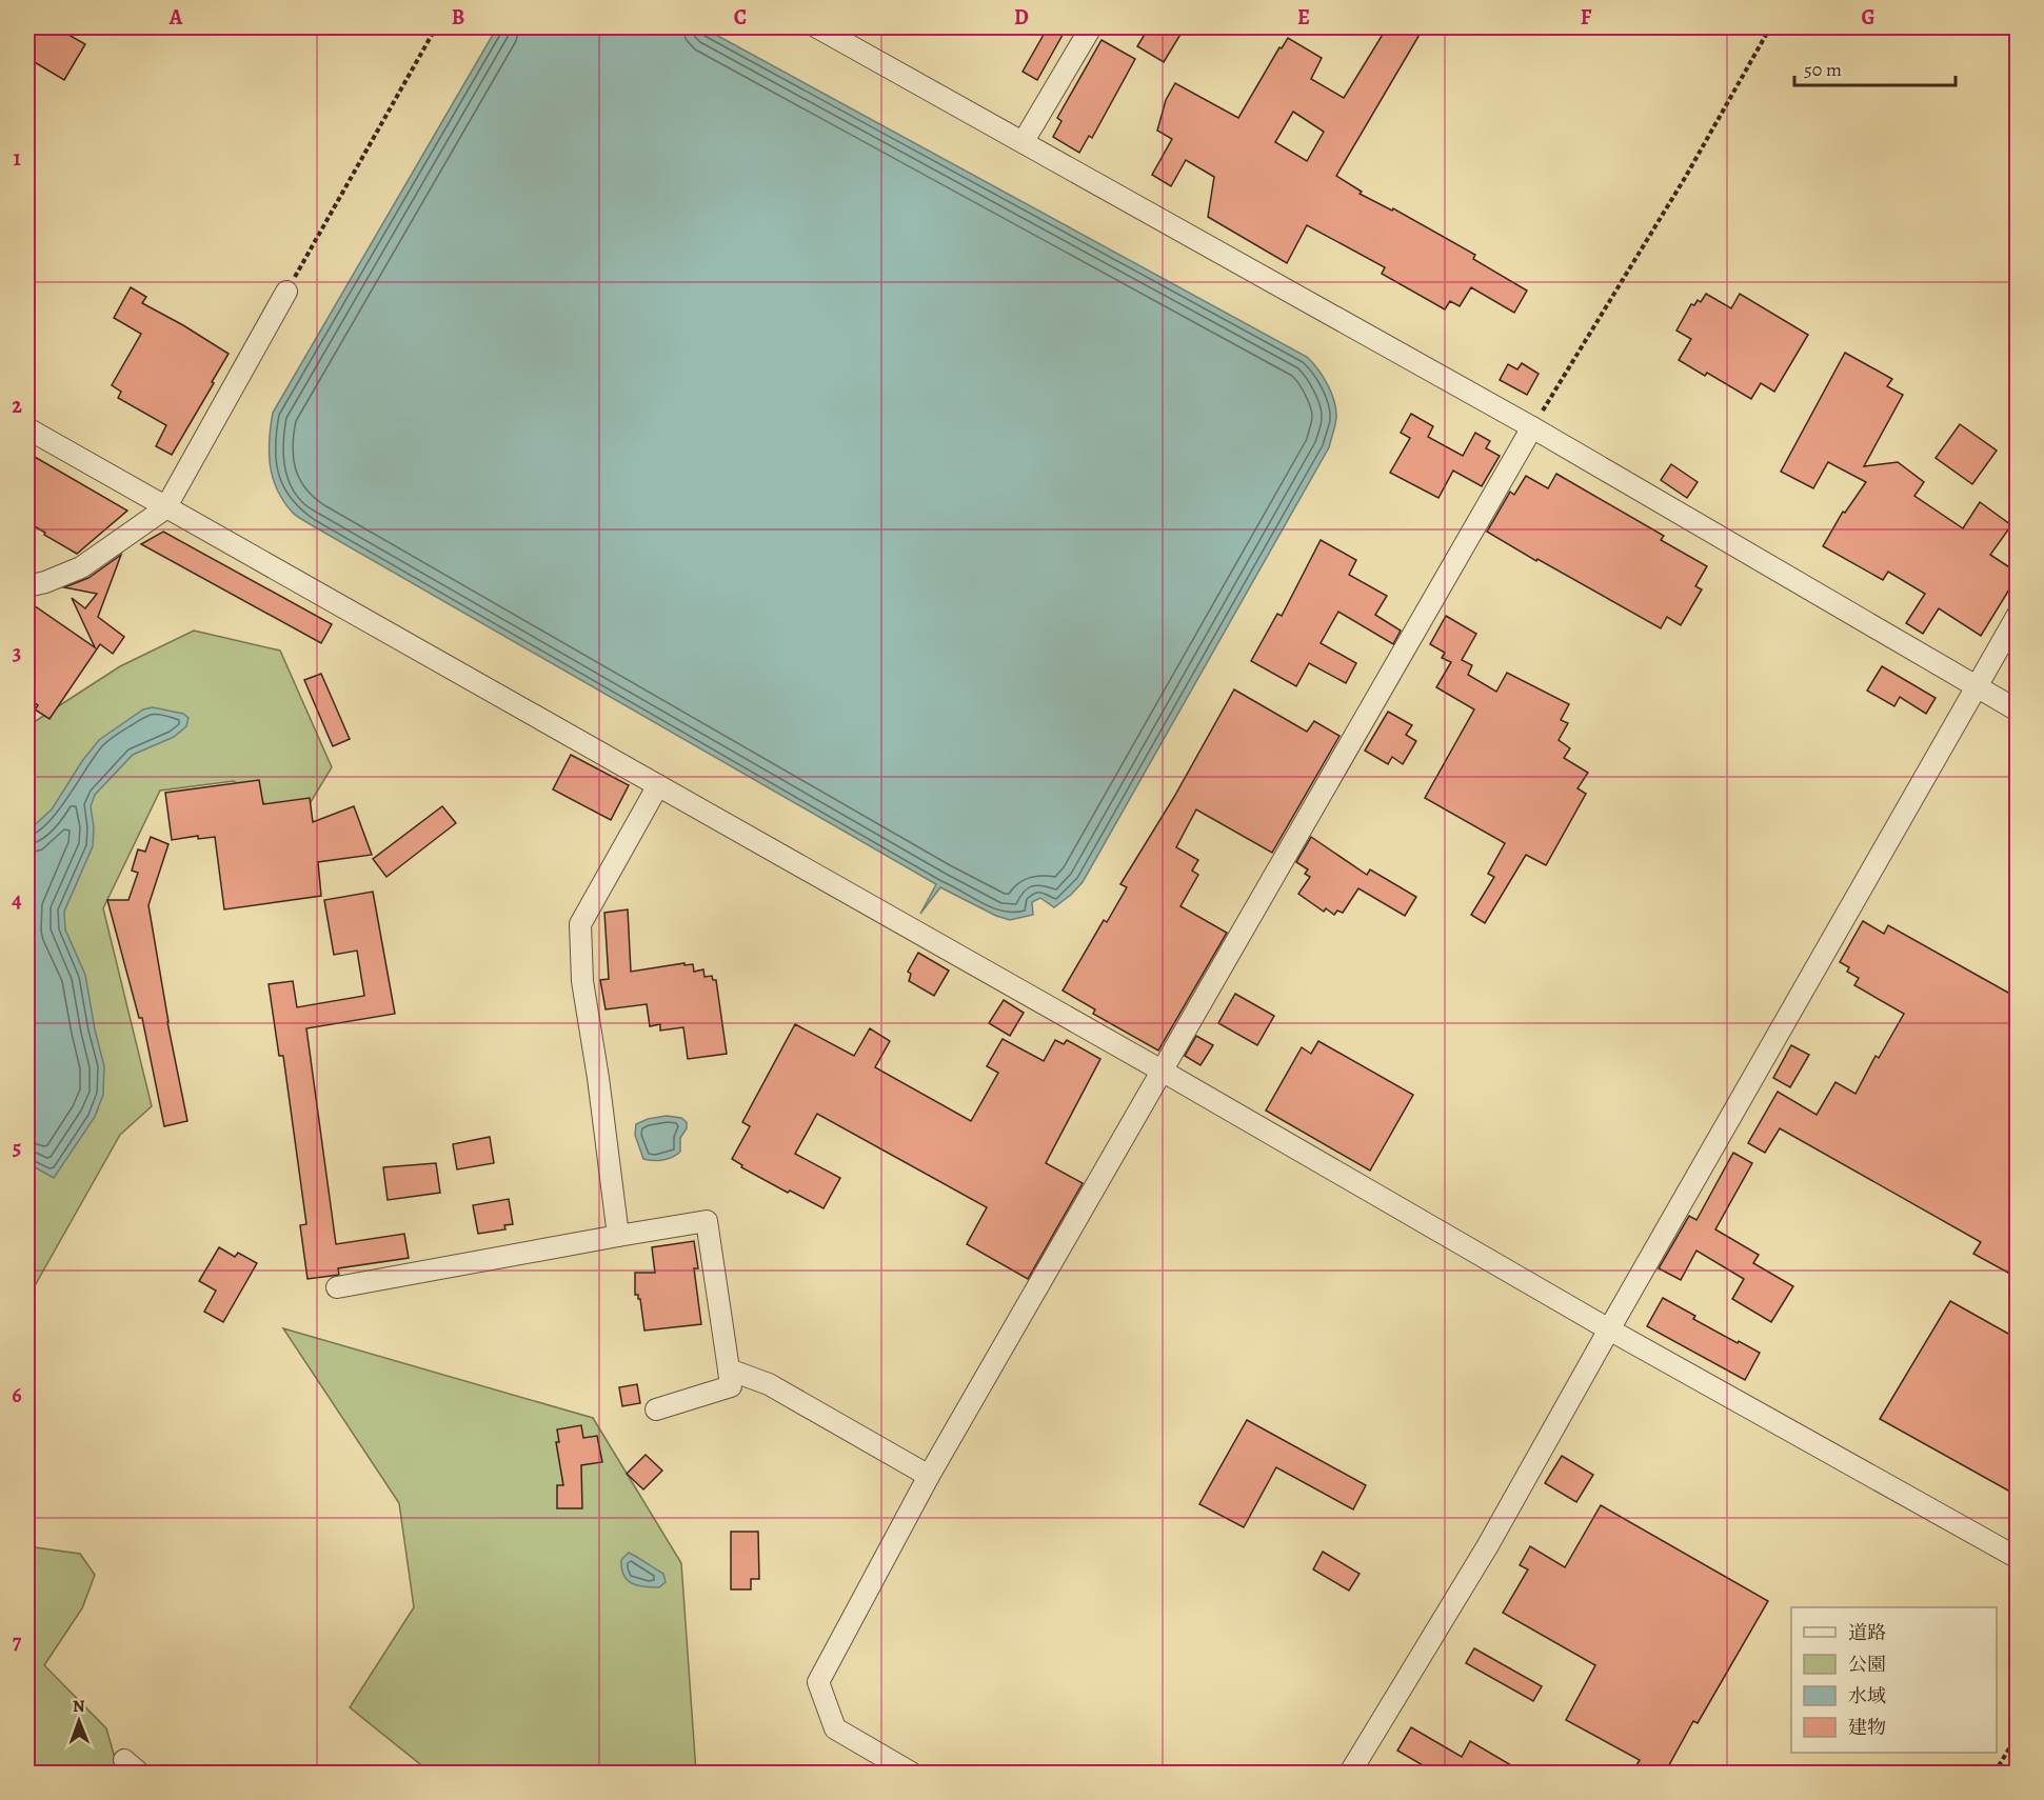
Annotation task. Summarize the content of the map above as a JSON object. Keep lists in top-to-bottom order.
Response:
{
  "legend": [
    "道路",
    "公園",
    "水域",
    "建物"
  ],
  "scale_bar": "50 m",
  "north": "top",
  "grid": {
    "columns": [
      "A",
      "B",
      "C",
      "D",
      "E",
      "F",
      "G"
    ],
    "rows": [
      "1",
      "2",
      "3",
      "4",
      "5",
      "6",
      "7"
    ]
  }
}
